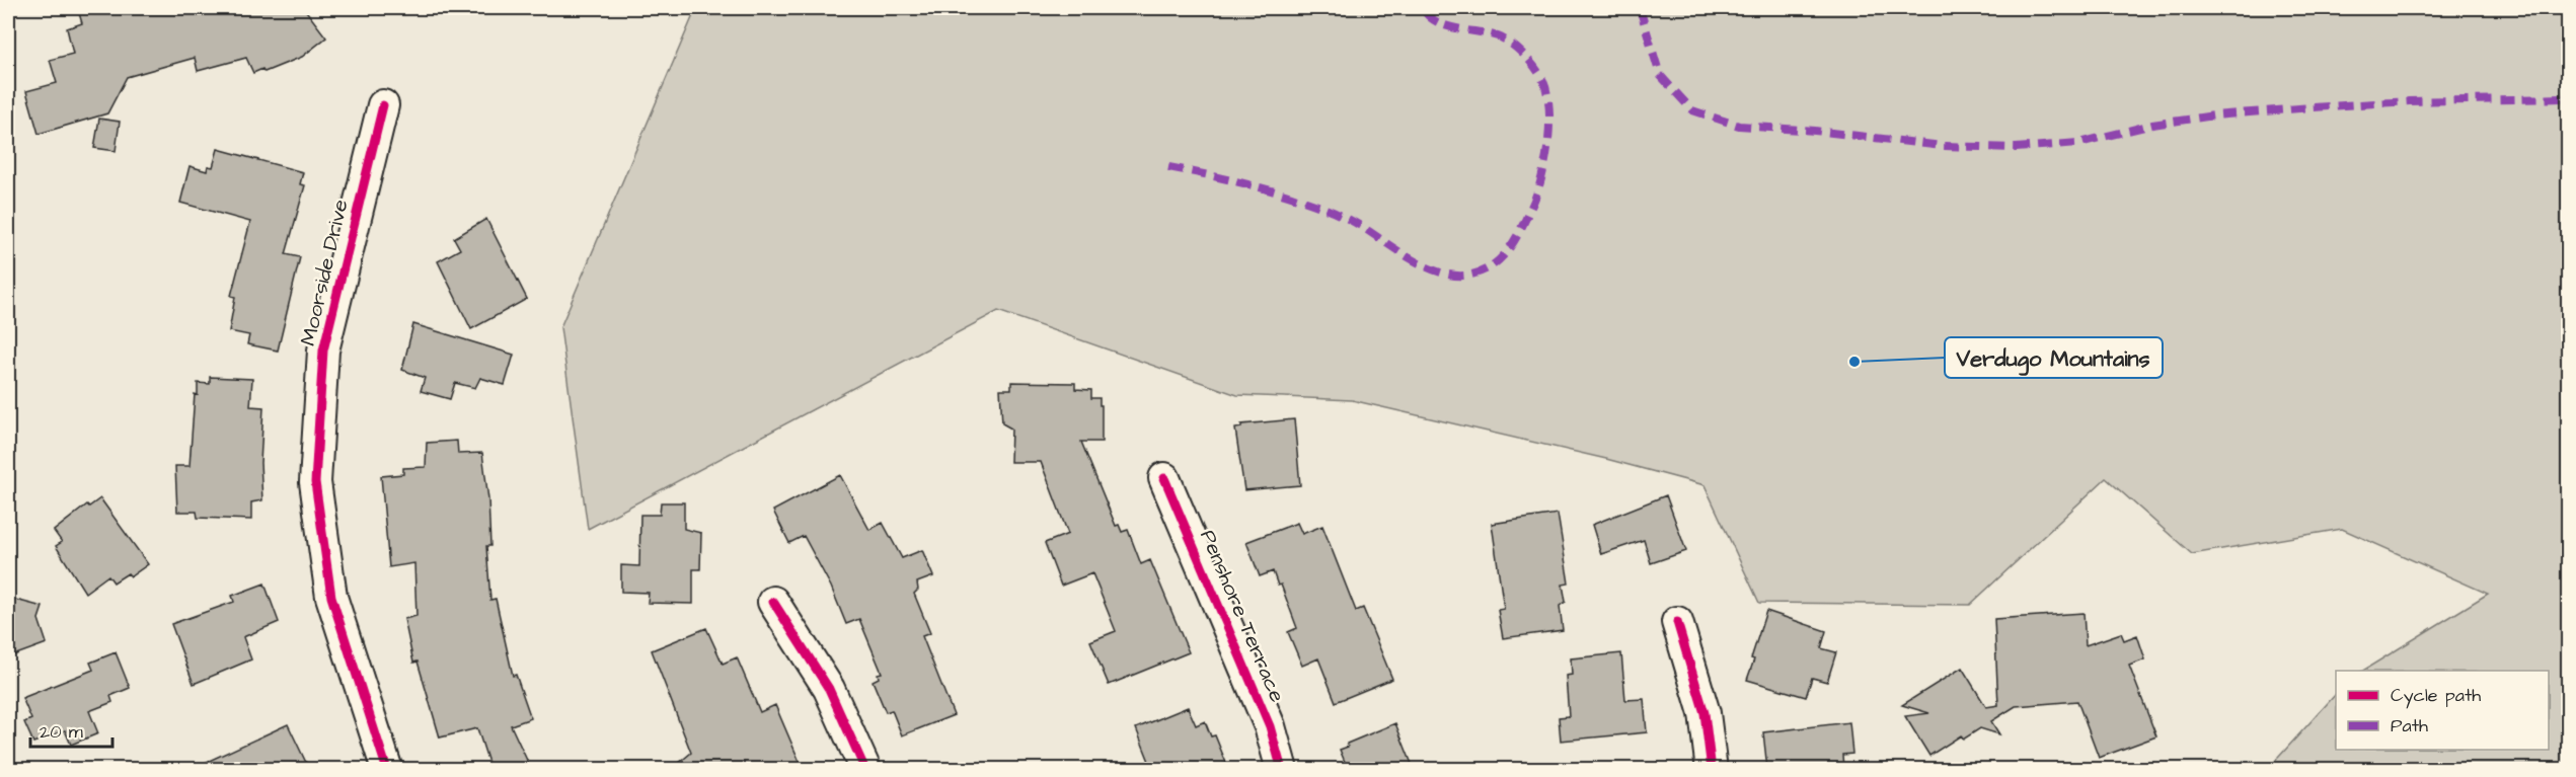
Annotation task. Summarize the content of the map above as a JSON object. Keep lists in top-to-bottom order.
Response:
{
  "streets": {
    "street": ["Moorside Drive", "Penshore Terrace"]
  },
  "places": ["Verdugo Mountains"],
  "legend": ["Cycle path", "Path"],
  "scale_bar": "20 m"
}
